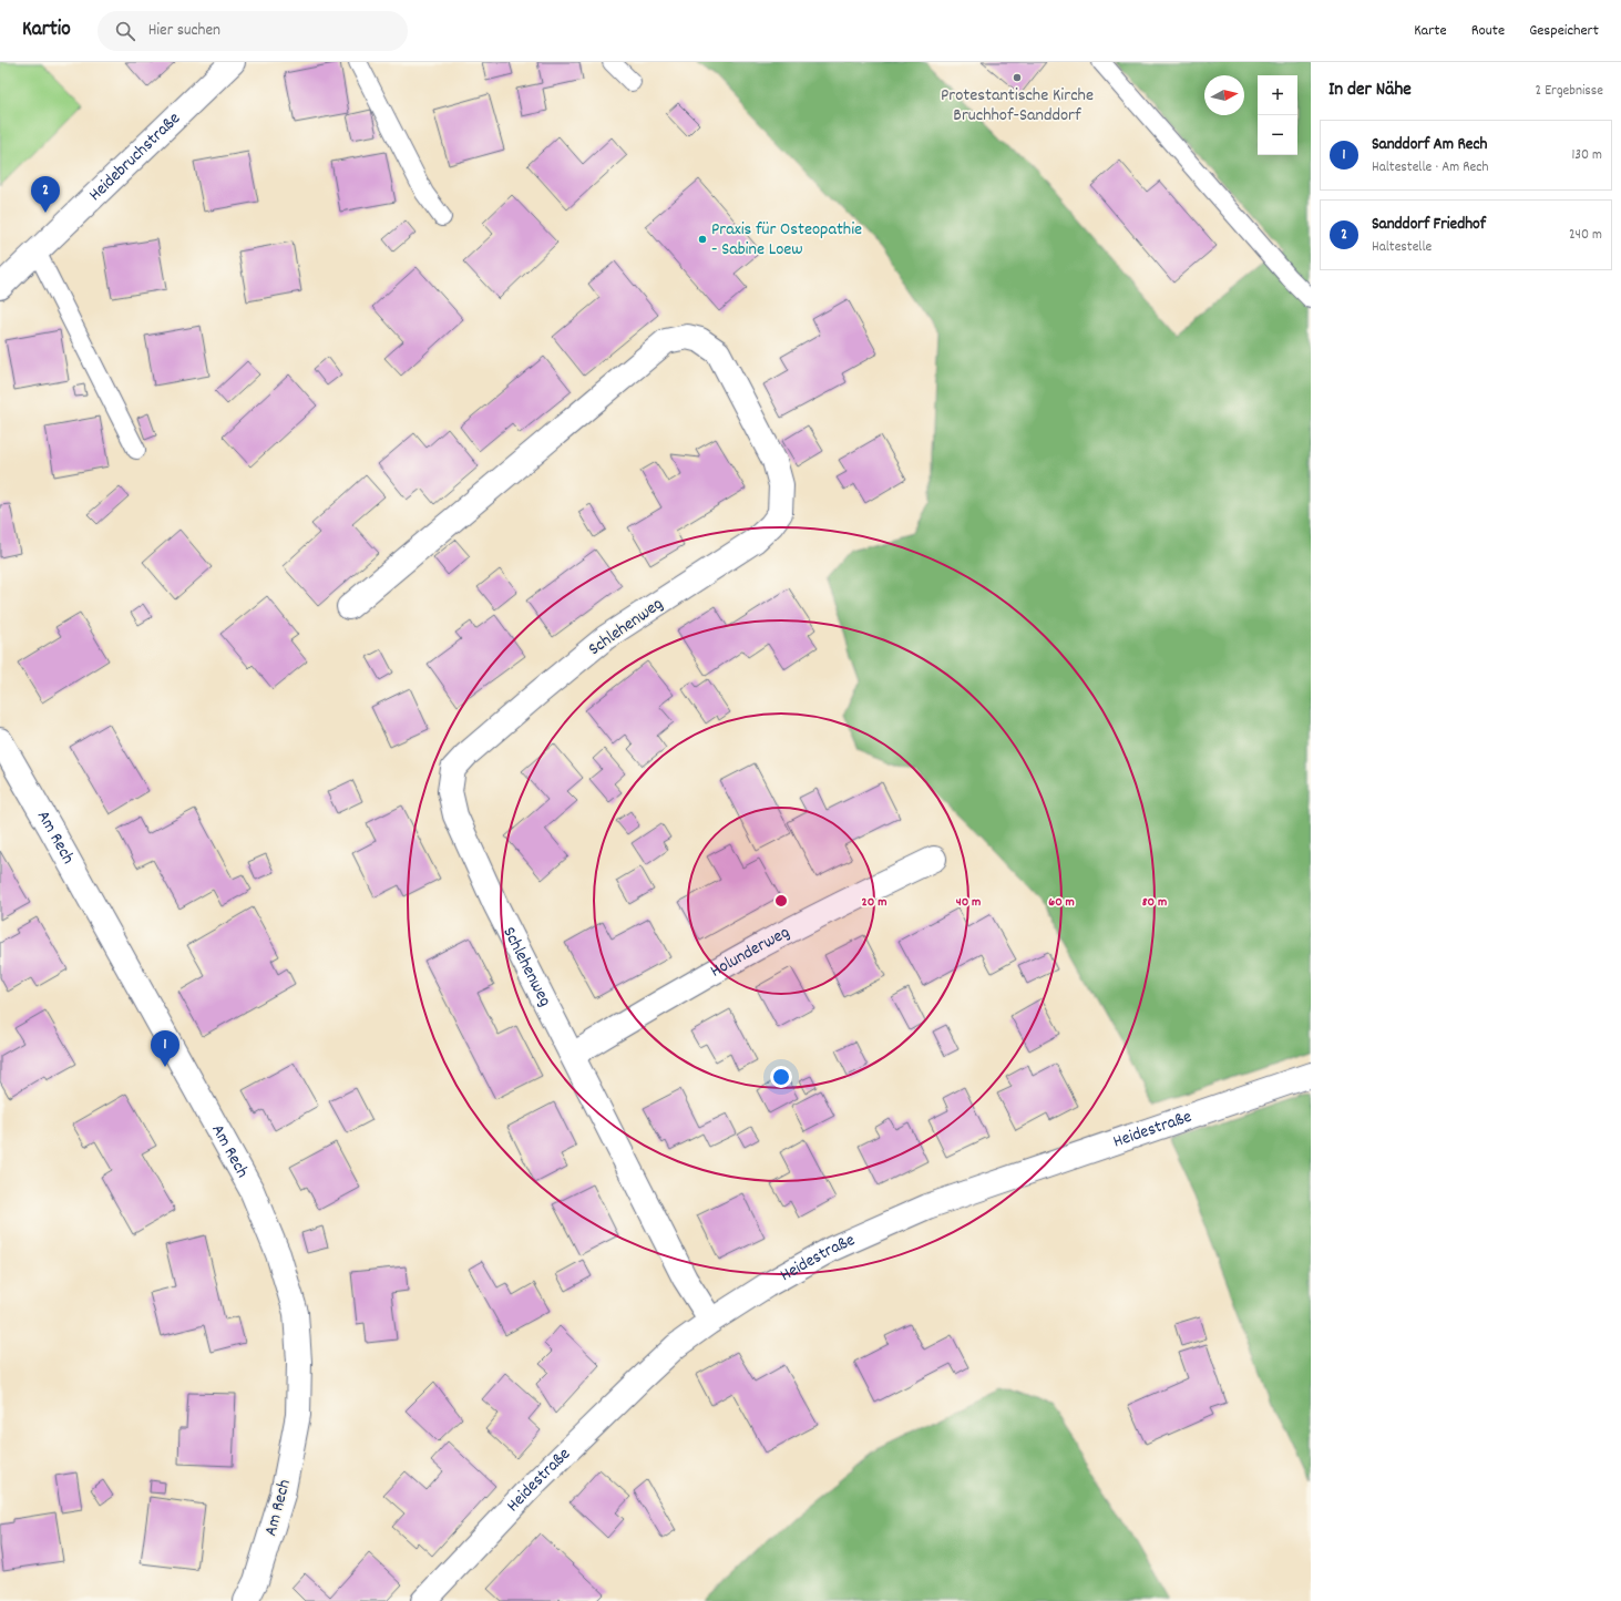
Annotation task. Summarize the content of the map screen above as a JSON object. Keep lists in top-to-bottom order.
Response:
{
  "streets": {
    "street": [
      "Heidebruchstraße",
      "Schlehenweg",
      "Am Rech",
      "Holunderweg",
      "Heidestraße"
    ]
  },
  "crossings": [
    ["Schlehenweg", "Holunderweg"],
    ["Schlehenweg", "Heidestraße"]
  ],
  "places": ["Protestantische Kirche Bruchhof-Sanddorf", "Praxis für Osteopathie - Sabine Loew"],
  "north": "right",
  "page": {
    "header": "Kartio",
    "search": "Hier suchen",
    "nav": ["Karte", "Route", "Gespeichert"],
    "heading": ["In der Nähe", "2 Ergebnisse"],
    "map_buttons": ["+", "−"],
    "list": [
      {
        "mark": "1",
        "name": "Sanddorf Am Rech",
        "note": "Haltestelle · Am Rech",
        "value": "130 m"
      },
      {
        "mark": "2",
        "name": "Sanddorf Friedhof",
        "note": "Haltestelle",
        "value": "240 m"
      }
    ],
    "pins": ["2", "1"]
  },
  "rings": [
    "20 m",
    "40 m",
    "60 m",
    "80 m"
  ]
}
